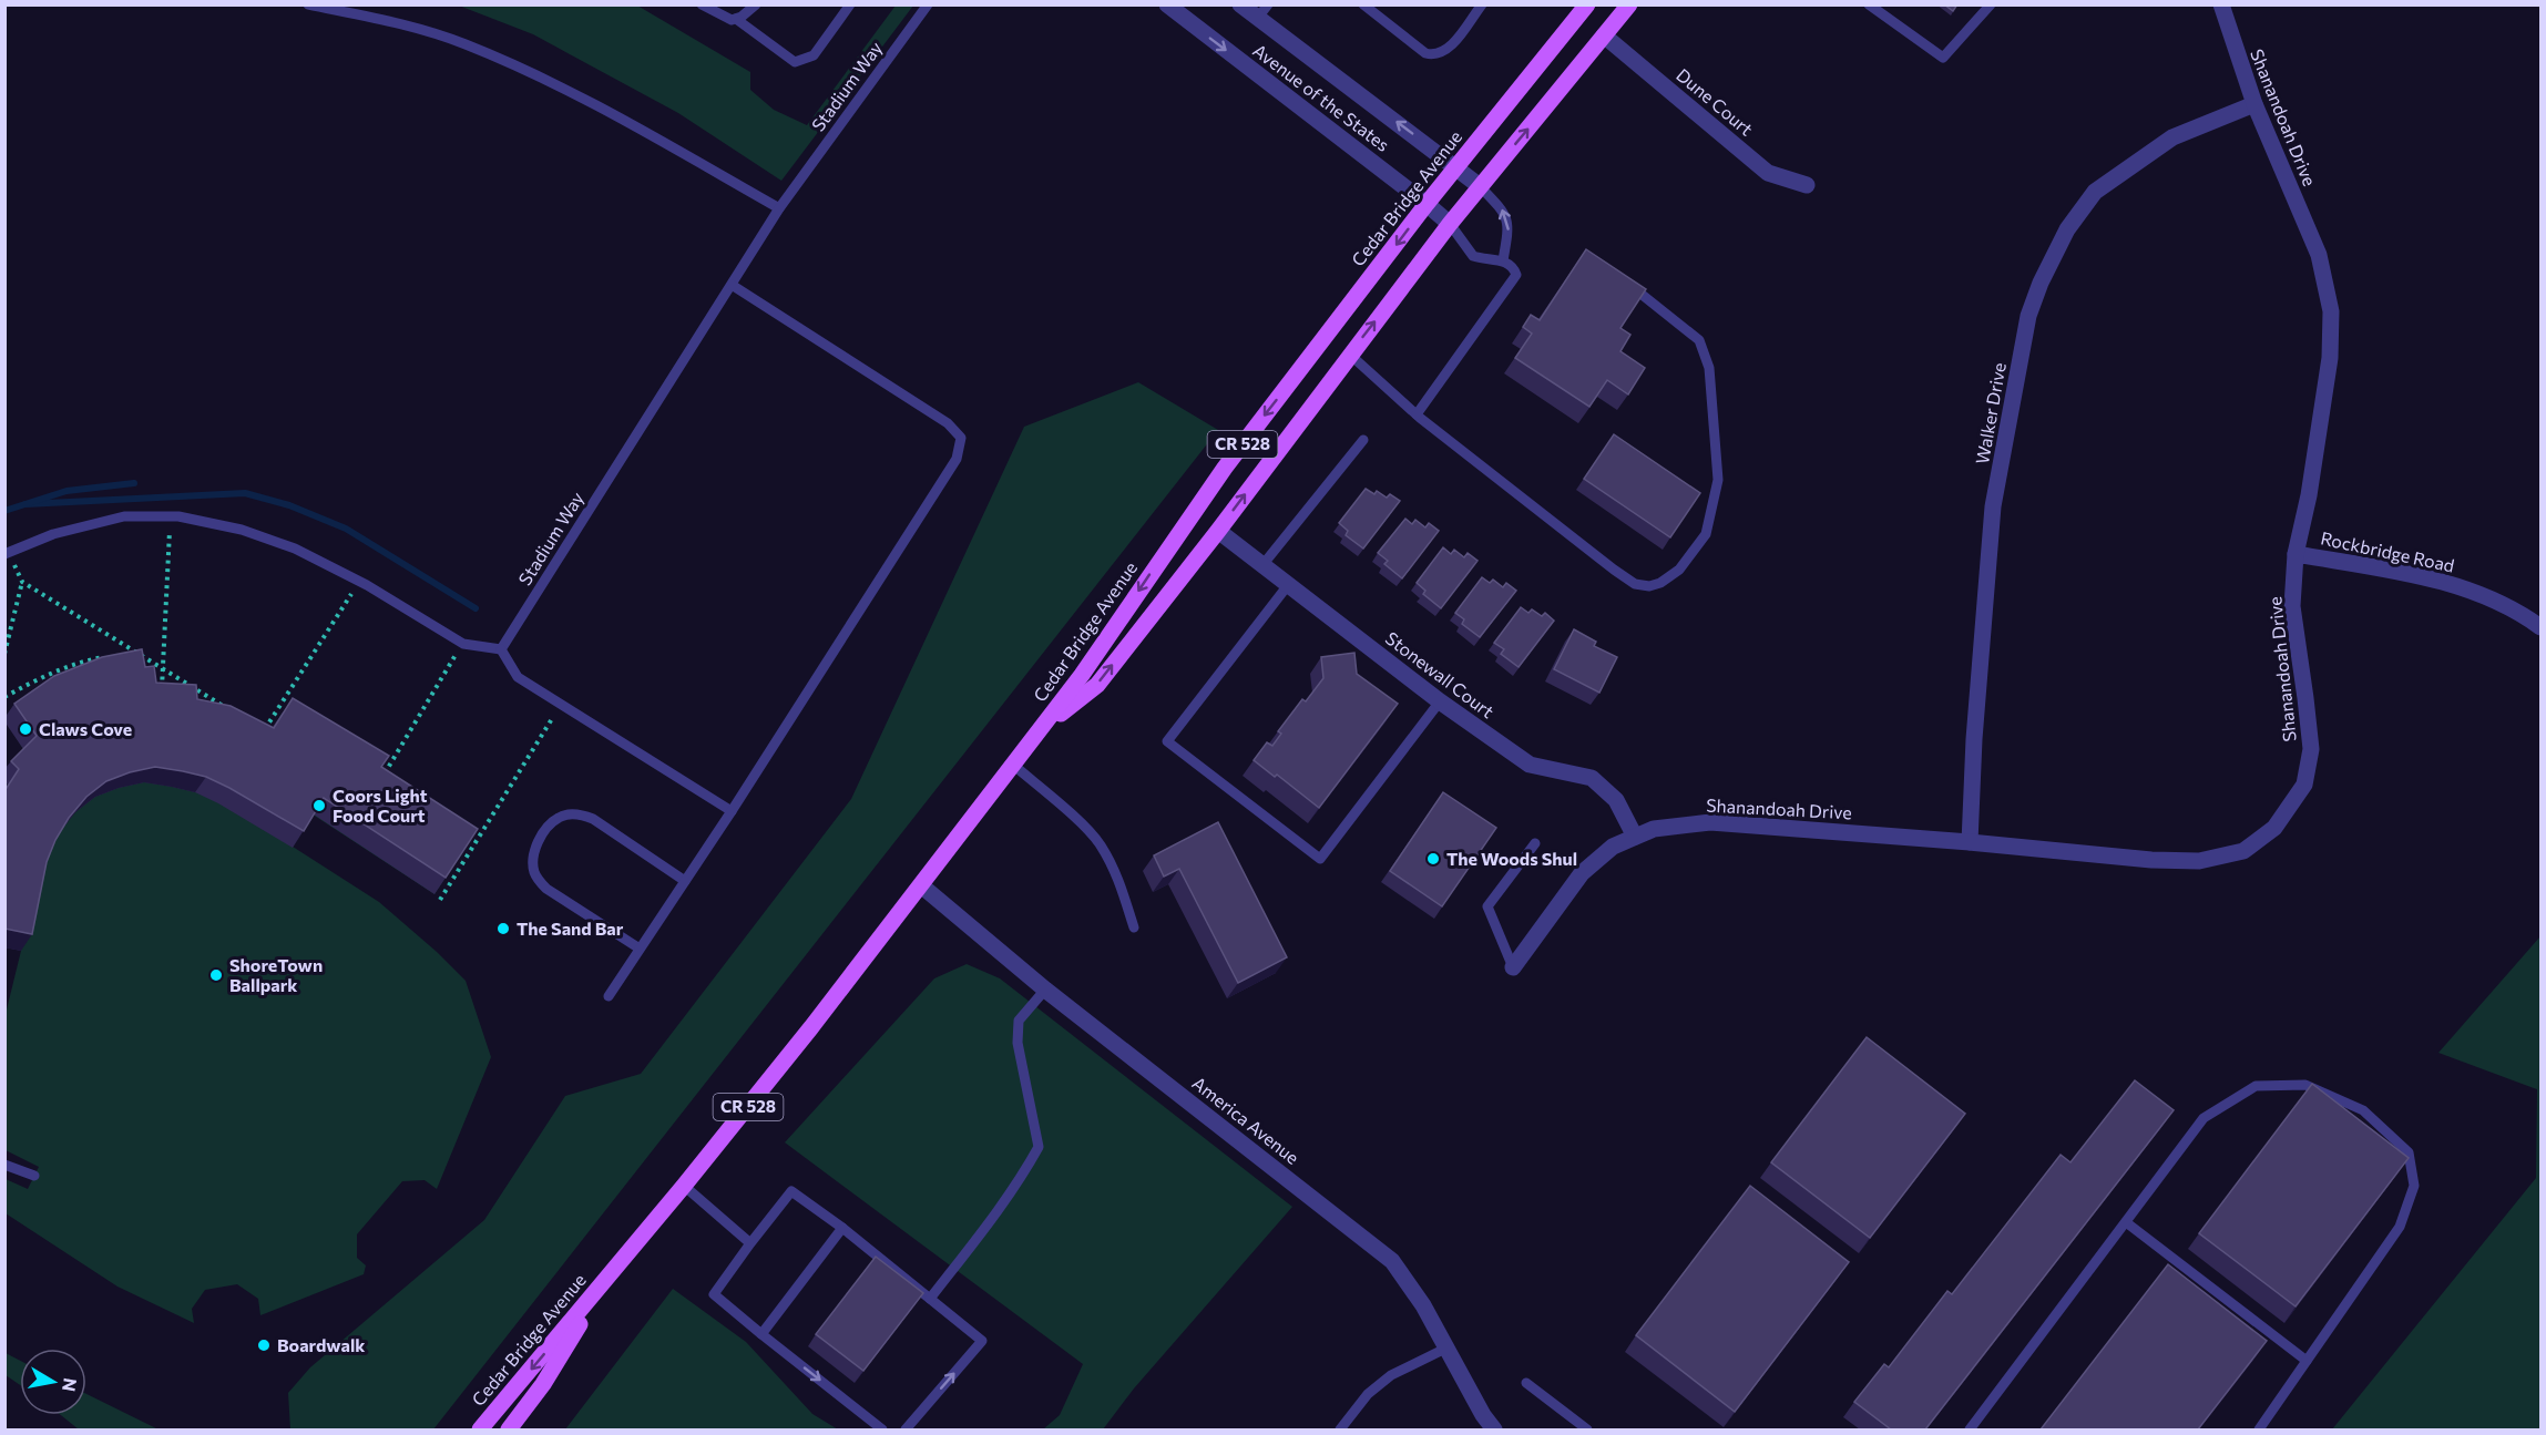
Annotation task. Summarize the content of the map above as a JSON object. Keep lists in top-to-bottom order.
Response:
{
  "streets": {
    "main road": ["Cedar Bridge Avenue", "CR 528"],
    "street": [
      "Avenue of the States",
      "Dune Court",
      "Shanandoah Drive",
      "Walker Drive",
      "Rockbridge Road",
      "Stonewall Court",
      "America Avenue"
    ],
    "lane": ["Stadium Way"]
  },
  "crossings": [
    ["Avenue of the States", "Cedar Bridge Avenue"],
    ["Shanandoah Drive", "Walker Drive"],
    ["Shanandoah Drive", "Rockbridge Road"],
    ["Shanandoah Drive", "Stonewall Court"],
    ["Cedar Bridge Avenue", "America Avenue"]
  ],
  "places": [
    "Claws Cove",
    "Coors Light Food Court",
    "The Woods Shul",
    "The Sand Bar",
    "ShoreTown Ballpark",
    "Boardwalk"
  ],
  "north": "right"
}
